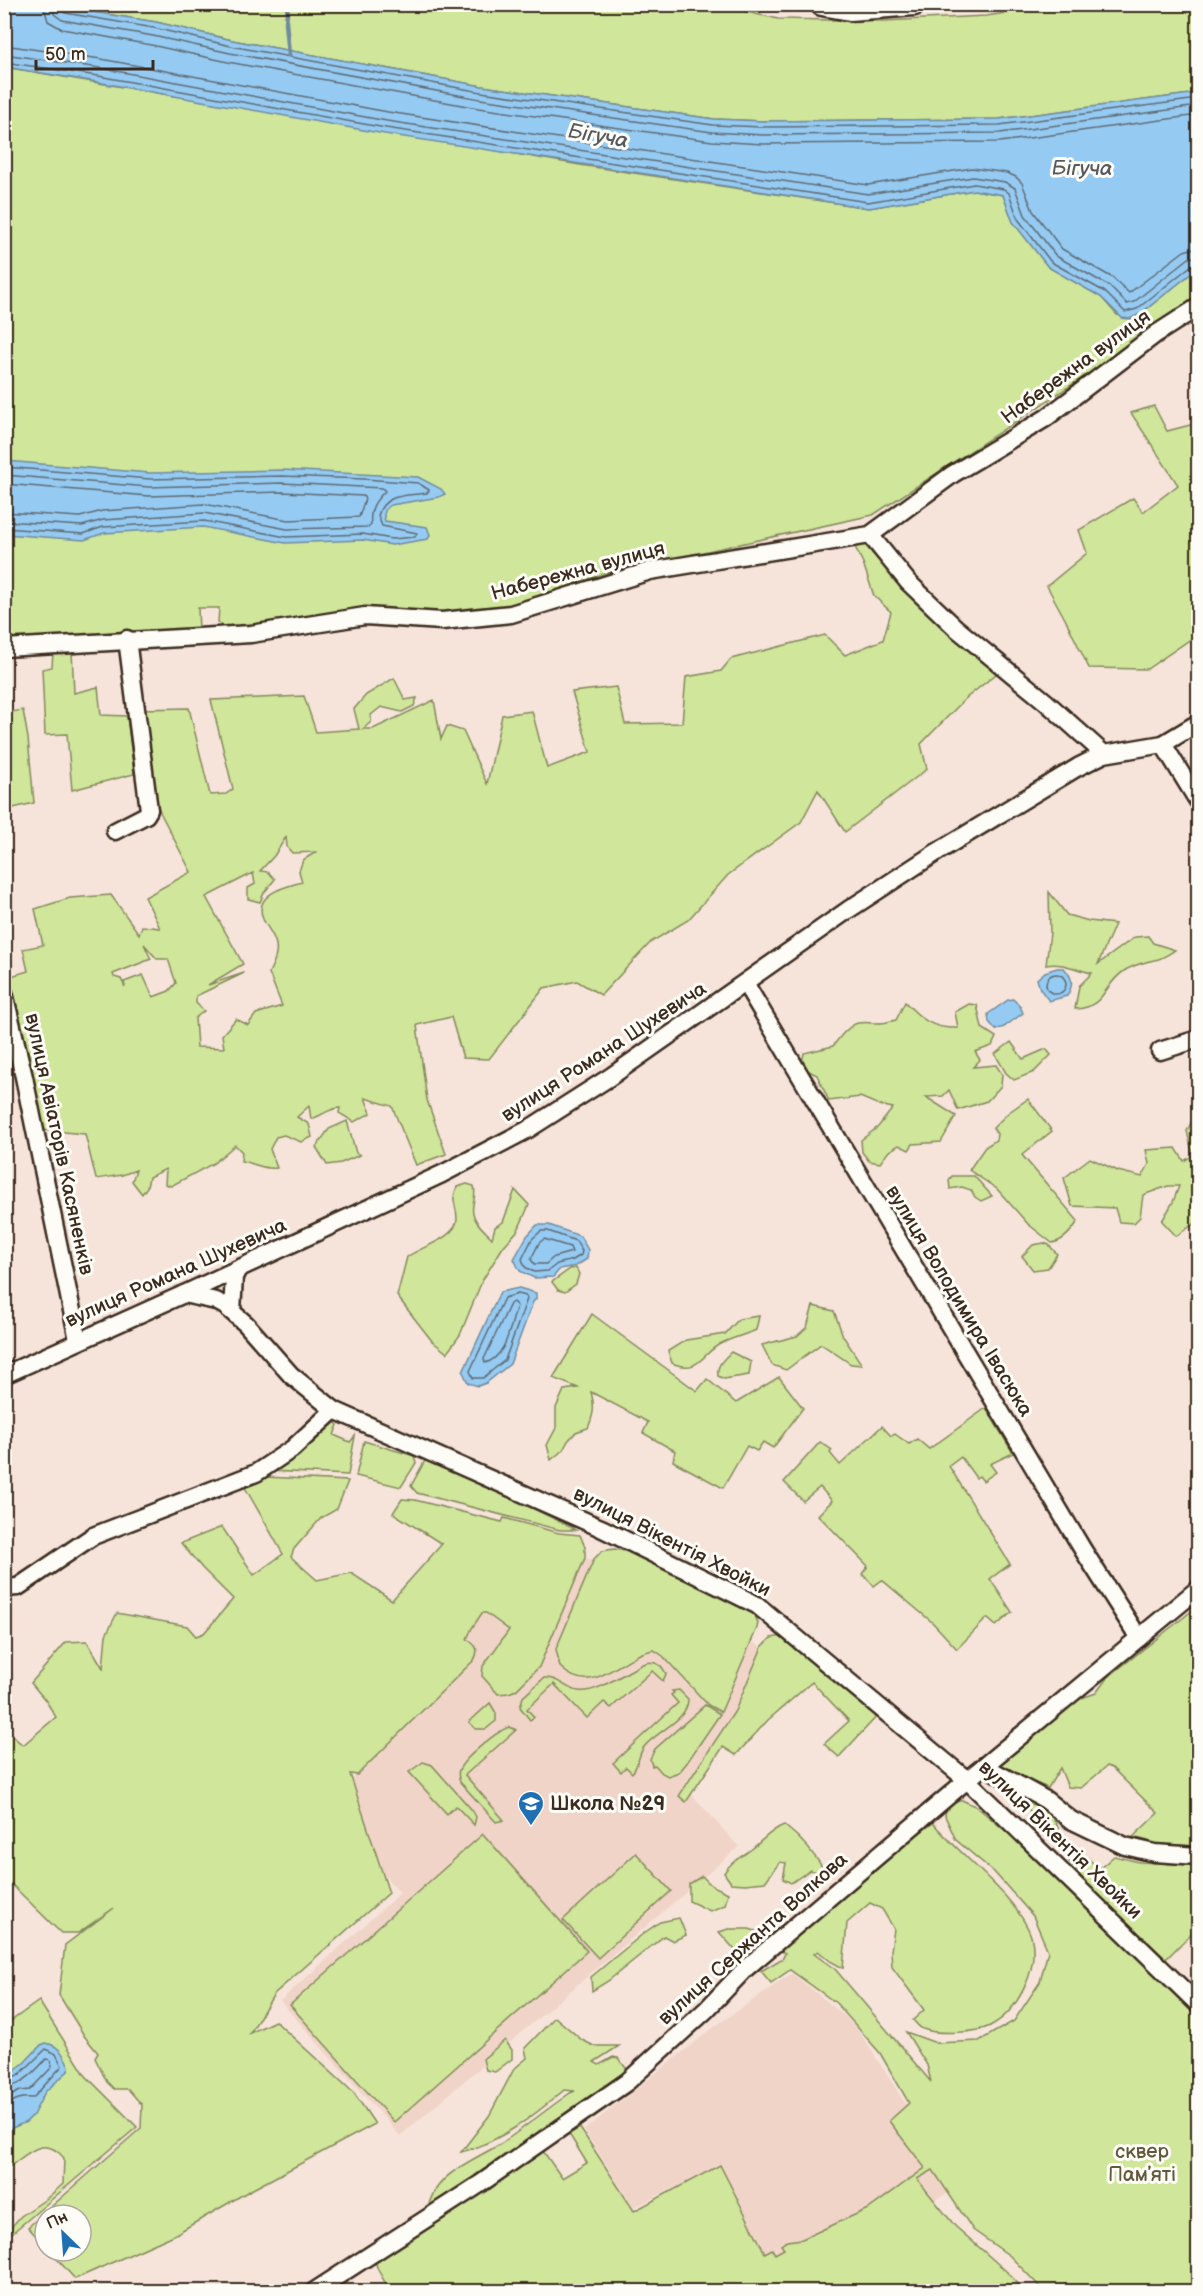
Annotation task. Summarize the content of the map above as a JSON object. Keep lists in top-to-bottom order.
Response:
{
  "streets": {
    "street": [
      "Набережна вулиця",
      "вулиця Романа Шухевича",
      "вулиця Авіаторів Касяненків",
      "вулиця Володимира Івасюка",
      "вулиця Вікентія Хвойки",
      "вулиця Сержанта Волкова"
    ]
  },
  "crossings": [
    ["вулиця Романа Шухевича", "вулиця Авіаторів Касяненків"],
    ["вулиця Романа Шухевича", "вулиця Володимира Івасюка"],
    ["вулиця Романа Шухевича", "вулиця Вікентія Хвойки"],
    ["вулиця Володимира Івасюка", "вулиця Сержанта Волкова"],
    ["вулиця Вікентія Хвойки", "вулиця Сержанта Волкова"]
  ],
  "water": ["Бігуча"],
  "parks": ["сквер Памʼяті"],
  "places": {
    "school or university": ["Школа №29"]
  },
  "scale_bar": "50 m",
  "north": "top left"
}
